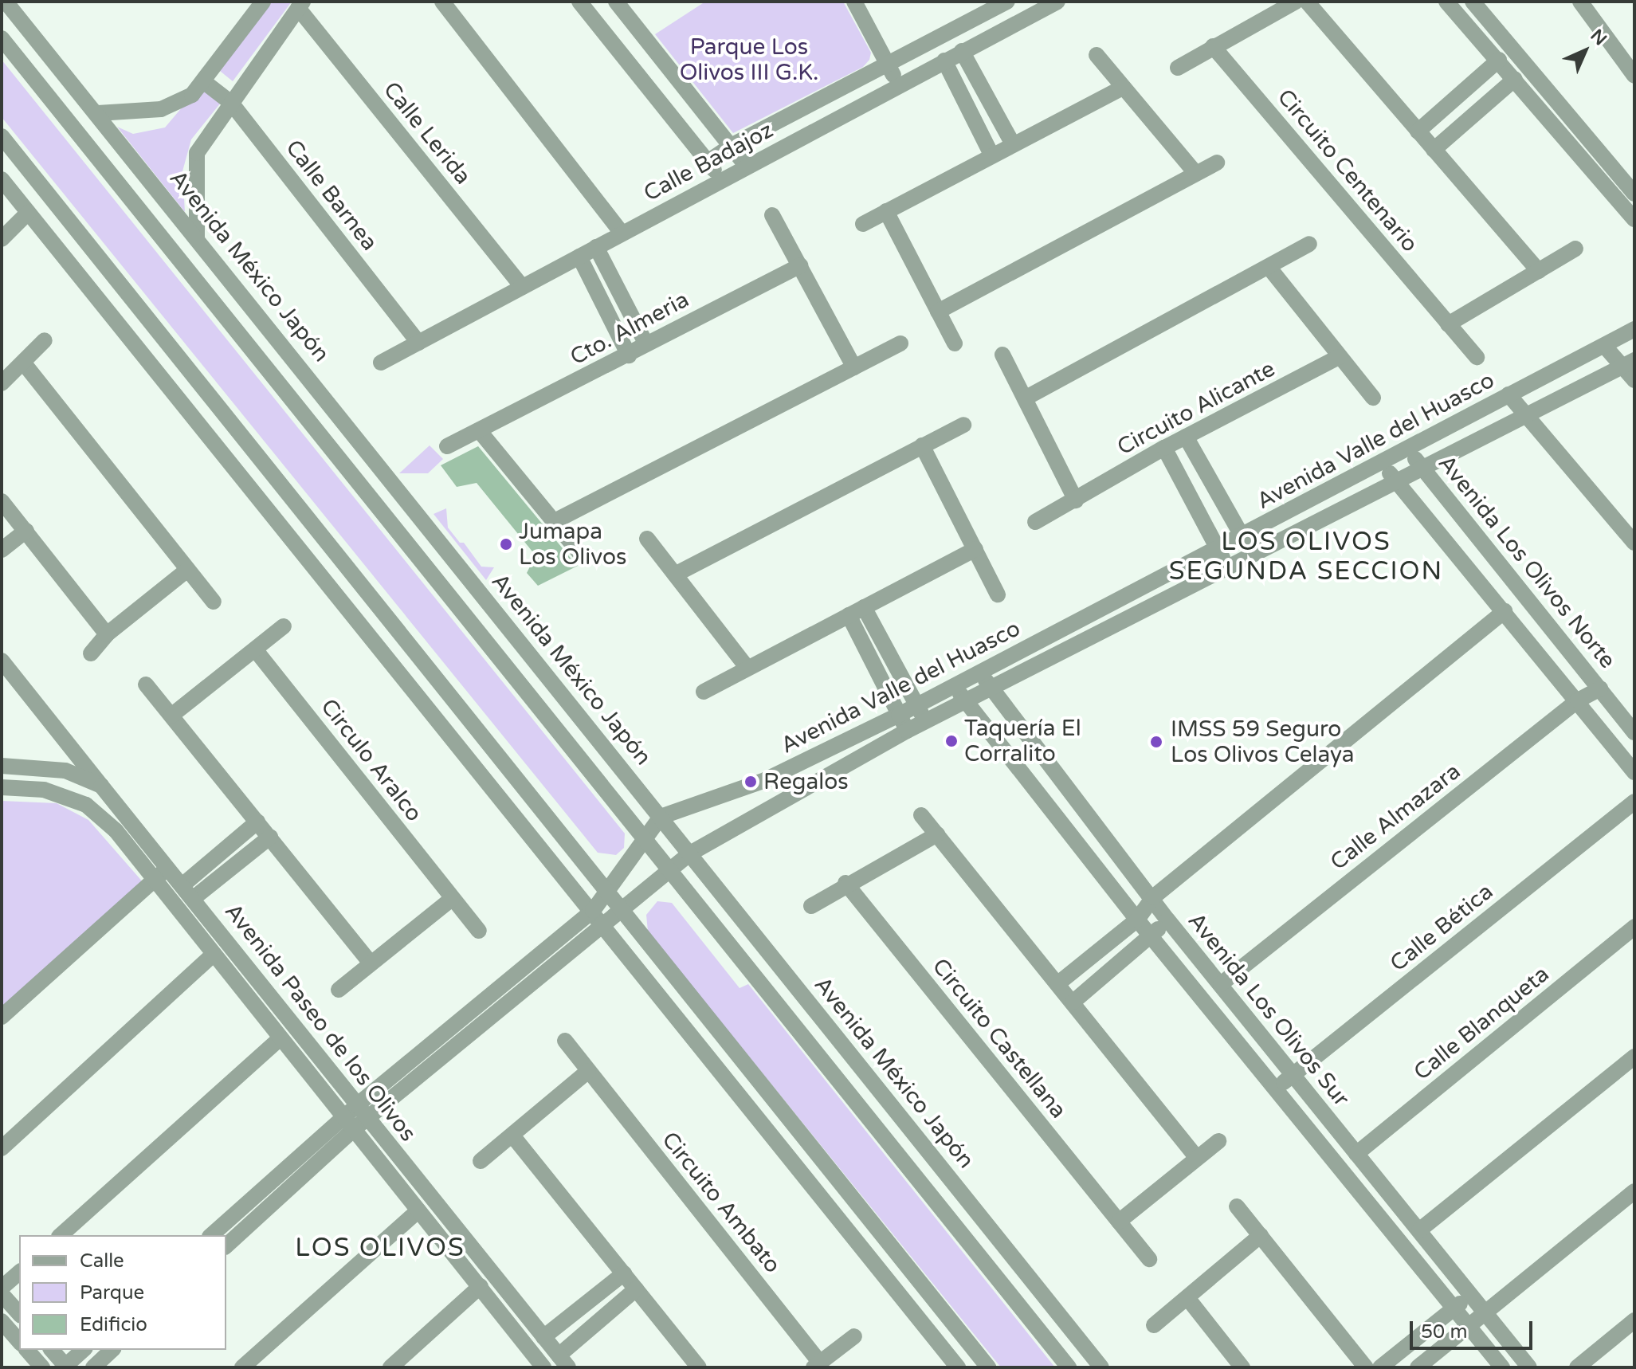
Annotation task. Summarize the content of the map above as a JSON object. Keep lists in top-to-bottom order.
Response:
{
  "streets": {
    "street": [
      "Calle Lerida",
      "Calle Badajoz",
      "Circuito Centenario",
      "Calle Barnea",
      "Avenida México Japón",
      "Cto. Almeria",
      "Circuito Alicante",
      "Avenida Valle del Huasco",
      "Avenida Los Olivos Norte",
      "Circulo Aralco",
      "Calle Almazara",
      "Calle Bética",
      "Avenida Los Olivos Sur",
      "Avenida Paseo de los Olivos",
      "Calle Blanqueta",
      "Circuito Castellana",
      "Circuito Ambato"
    ]
  },
  "crossings": [
    ["Calle Lerida", "Calle Badajoz"],
    ["Calle Badajoz", "Calle Barnea"],
    ["Avenida México Japón", "Avenida Valle del Huasco"],
    ["Avenida Valle del Huasco", "Avenida Los Olivos Norte"],
    ["Avenida Valle del Huasco", "Avenida Los Olivos Sur"],
    ["Avenida Valle del Huasco", "Avenida Paseo de los Olivos"],
    ["Avenida Los Olivos Norte", "Calle Almazara"],
    ["Calle Almazara", "Avenida Los Olivos Sur"],
    ["Calle Bética", "Avenida Los Olivos Sur"],
    ["Avenida Los Olivos Sur", "Calle Blanqueta"]
  ],
  "districts": ["LOS OLIVOS SEGUNDA SECCION", "LOS OLIVOS"],
  "parks": ["Parque Los Olivos III G.K."],
  "places": [
    "Jumapa Los Olivos",
    "Taquería El Corralito",
    "IMSS 59 Seguro Los Olivos Celaya",
    "Regalos"
  ],
  "legend": ["Calle", "Parque", "Edificio"],
  "scale_bar": "50 m",
  "north": "top right"
}
